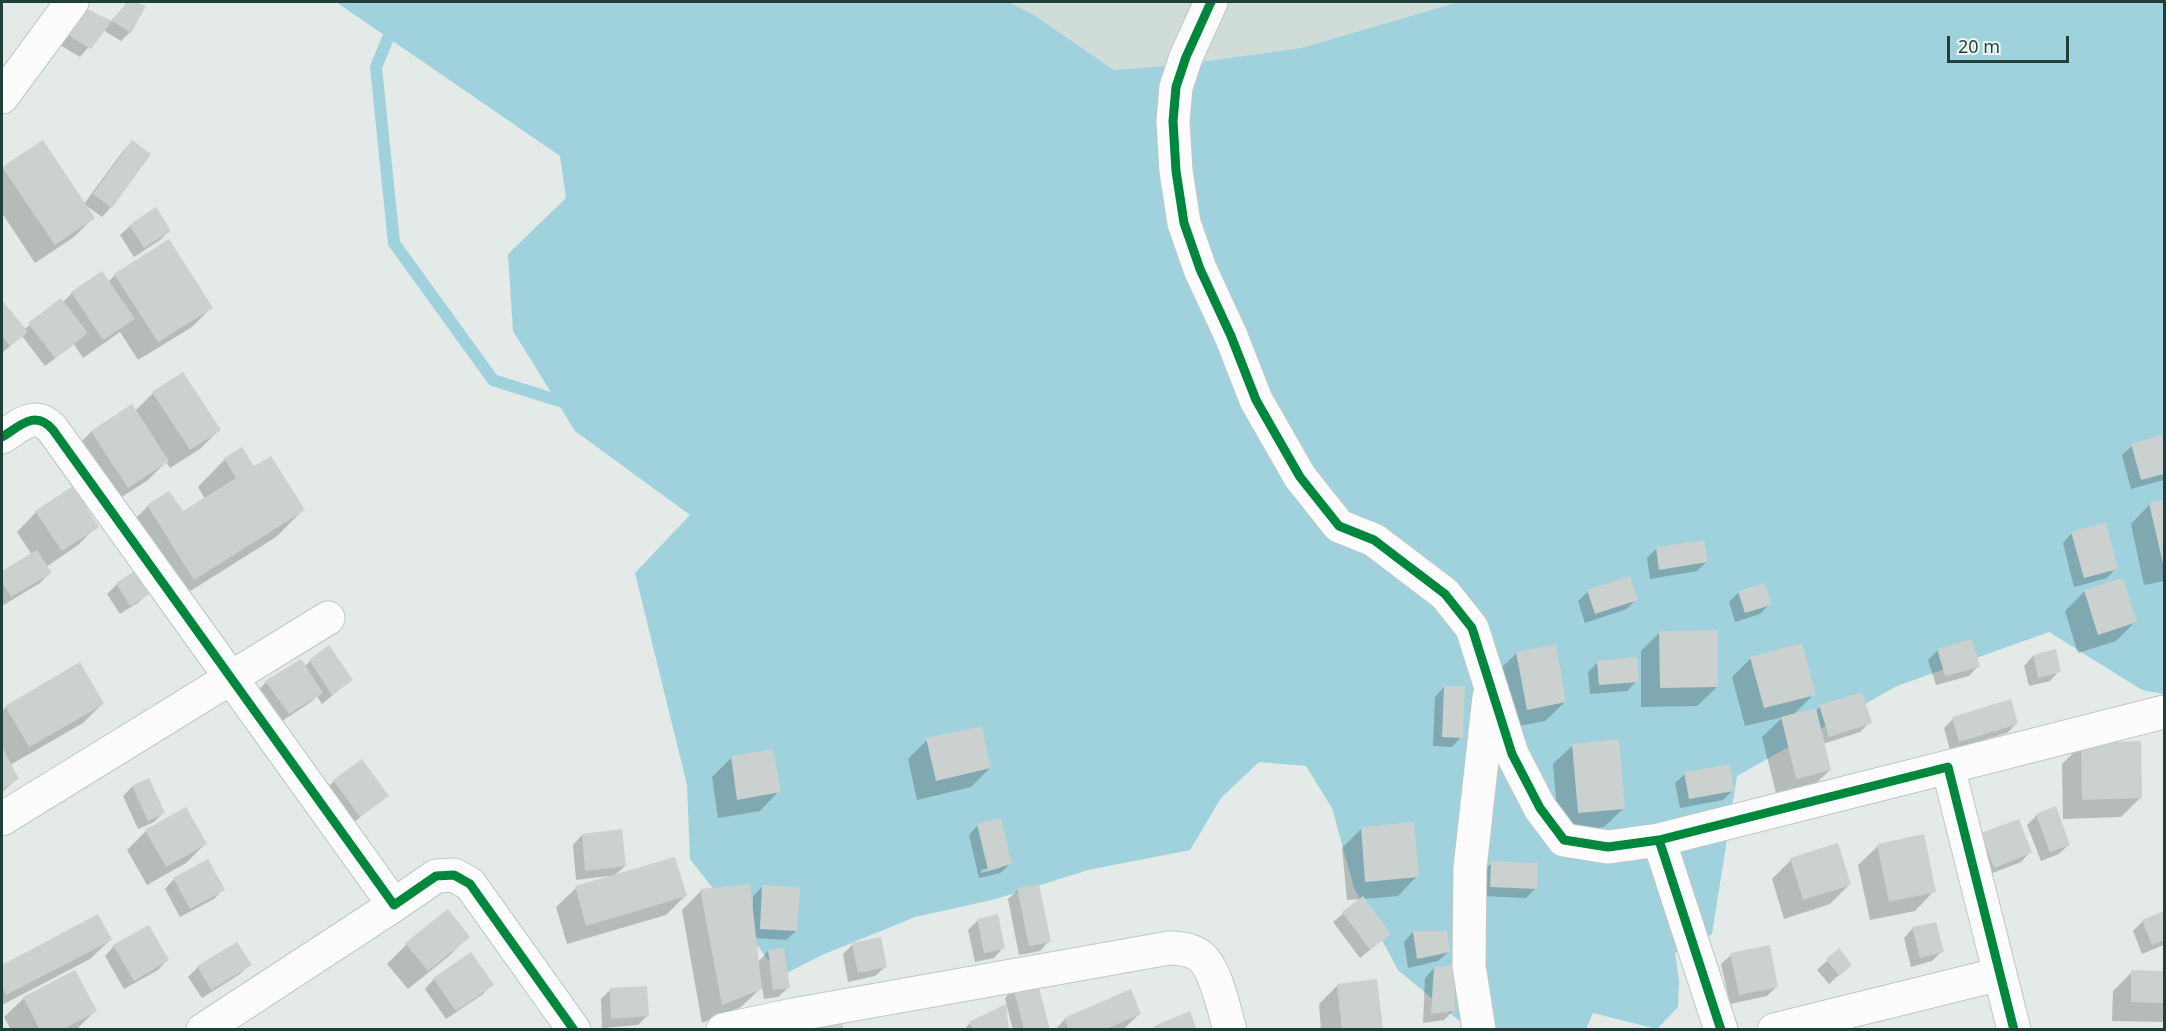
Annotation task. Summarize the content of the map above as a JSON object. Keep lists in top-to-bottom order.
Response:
{
  "scale_bar": "20 m"
}
